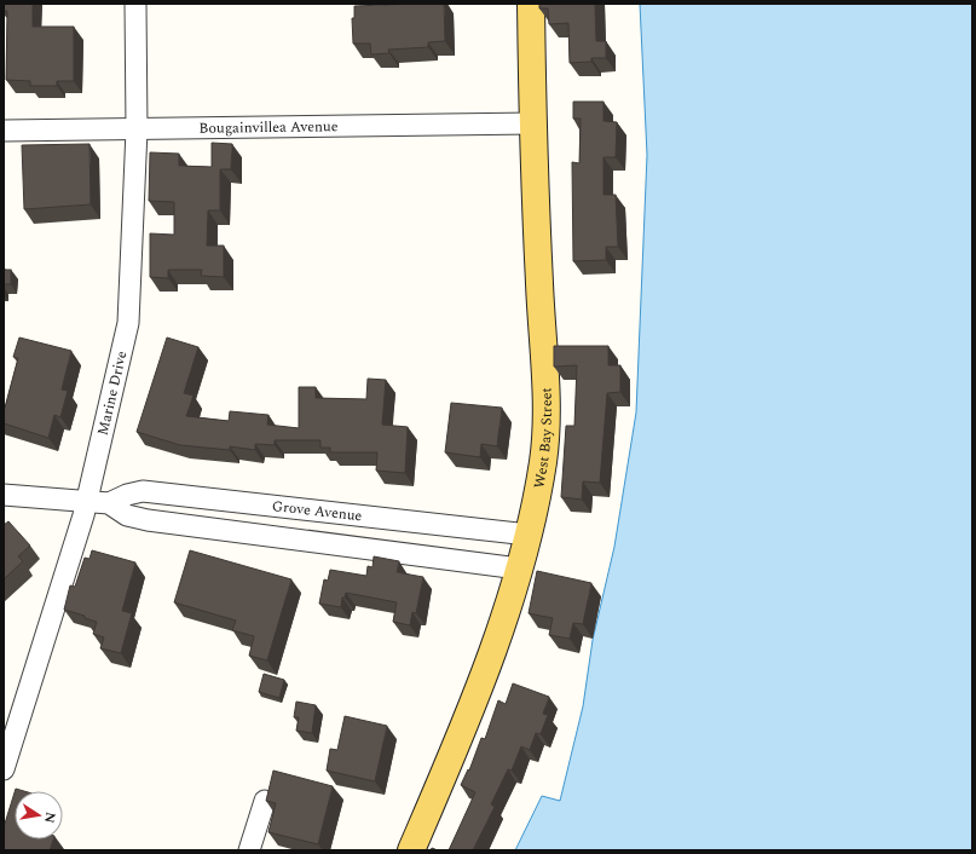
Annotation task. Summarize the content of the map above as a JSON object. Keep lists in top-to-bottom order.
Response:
{
  "streets": {
    "main road": ["West Bay Street"],
    "street": ["Bougainvillea Avenue", "Marine Drive", "Grove Avenue"]
  },
  "crossings": [
    ["Bougainvillea Avenue", "Marine Drive"],
    ["Bougainvillea Avenue", "West Bay Street"],
    ["Marine Drive", "Grove Avenue"],
    ["West Bay Street", "Grove Avenue"]
  ],
  "north": "right"
}
